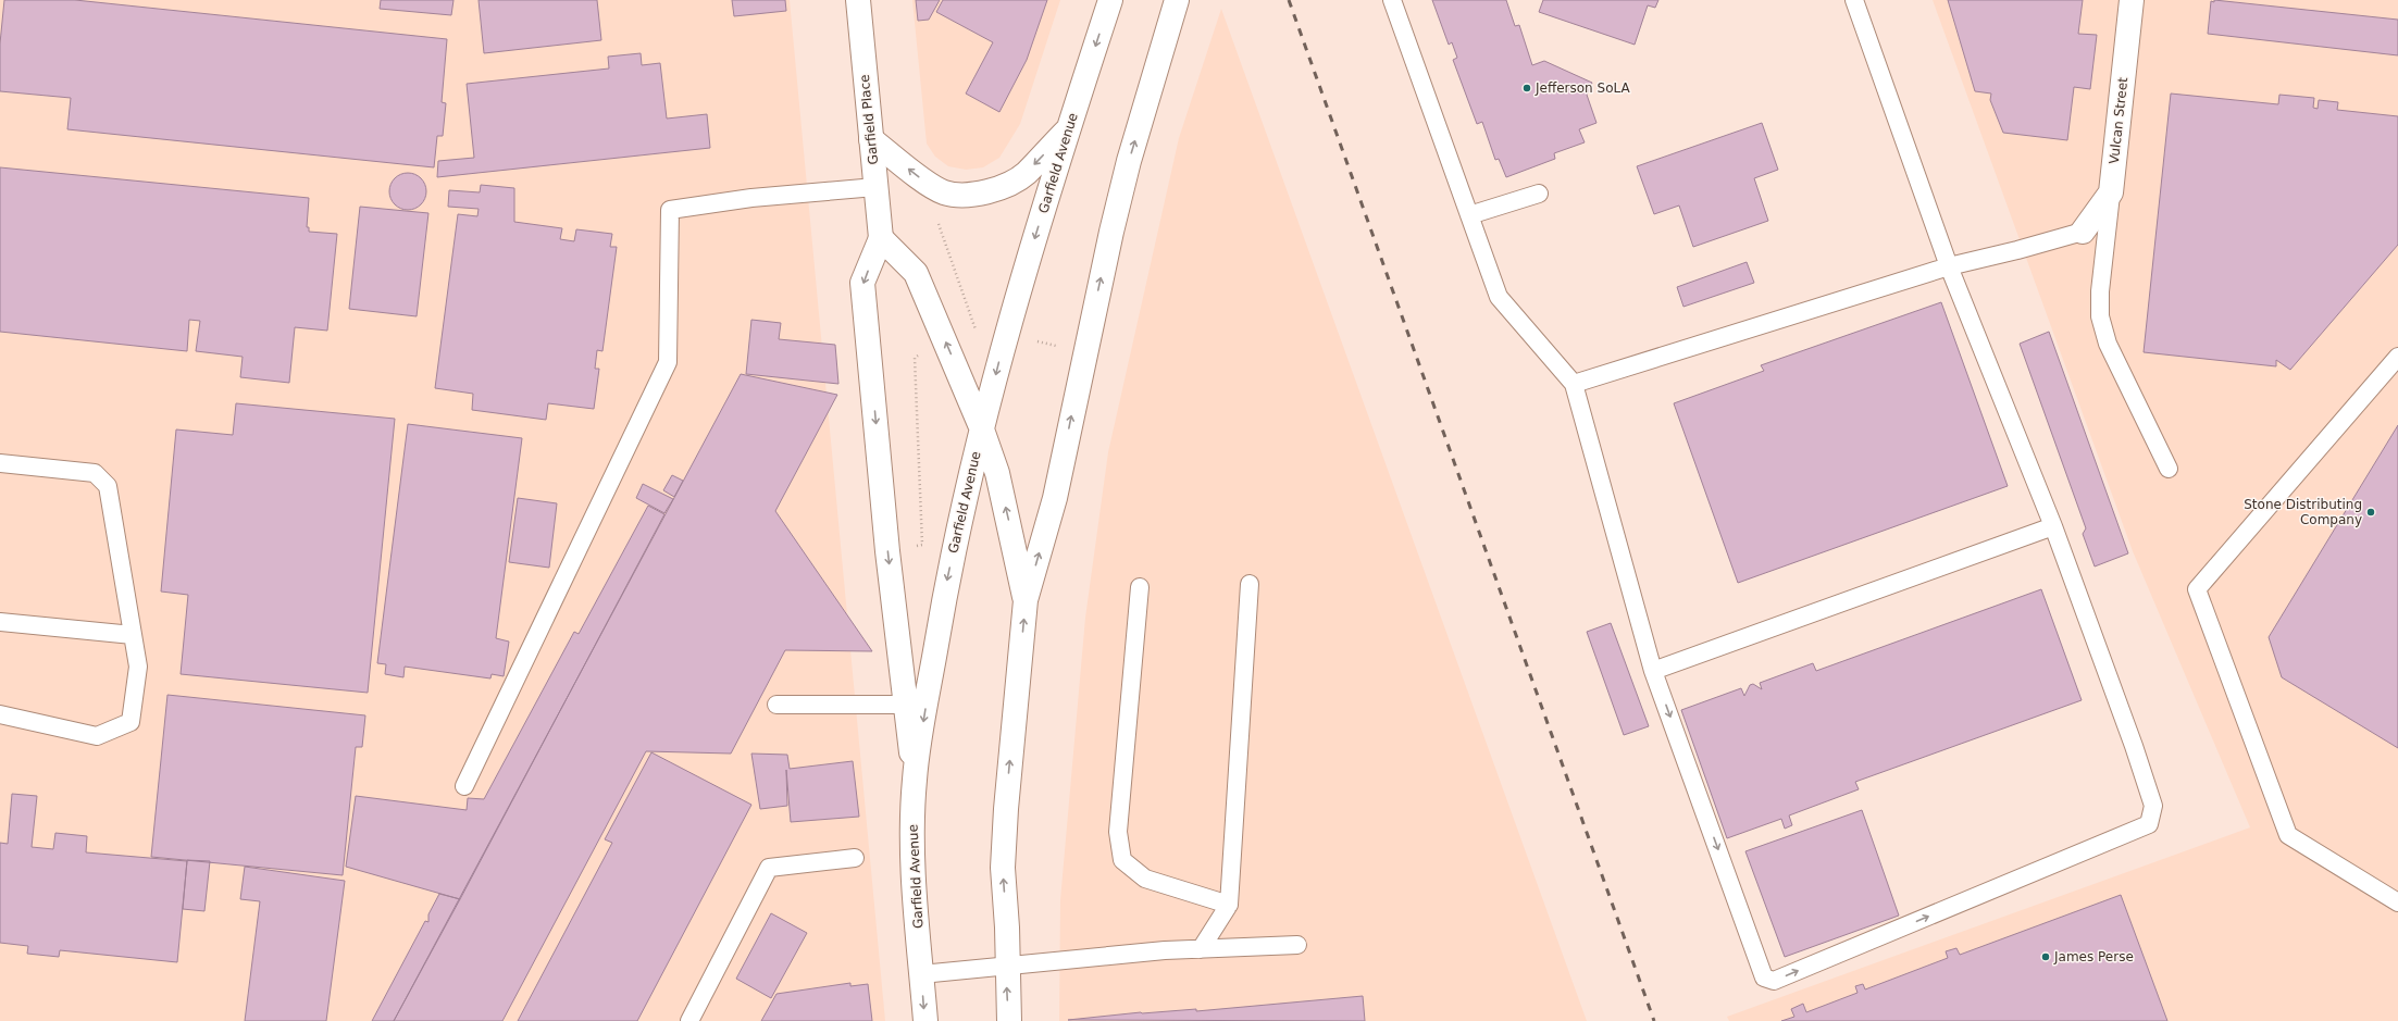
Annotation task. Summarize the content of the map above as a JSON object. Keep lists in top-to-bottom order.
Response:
{
  "streets": {
    "main road": ["Garfield Place", "Vulcan Street", "Garfield Avenue"]
  },
  "places": ["Jefferson SoLA", "Stone Distributing Company", "James Perse"]
}
